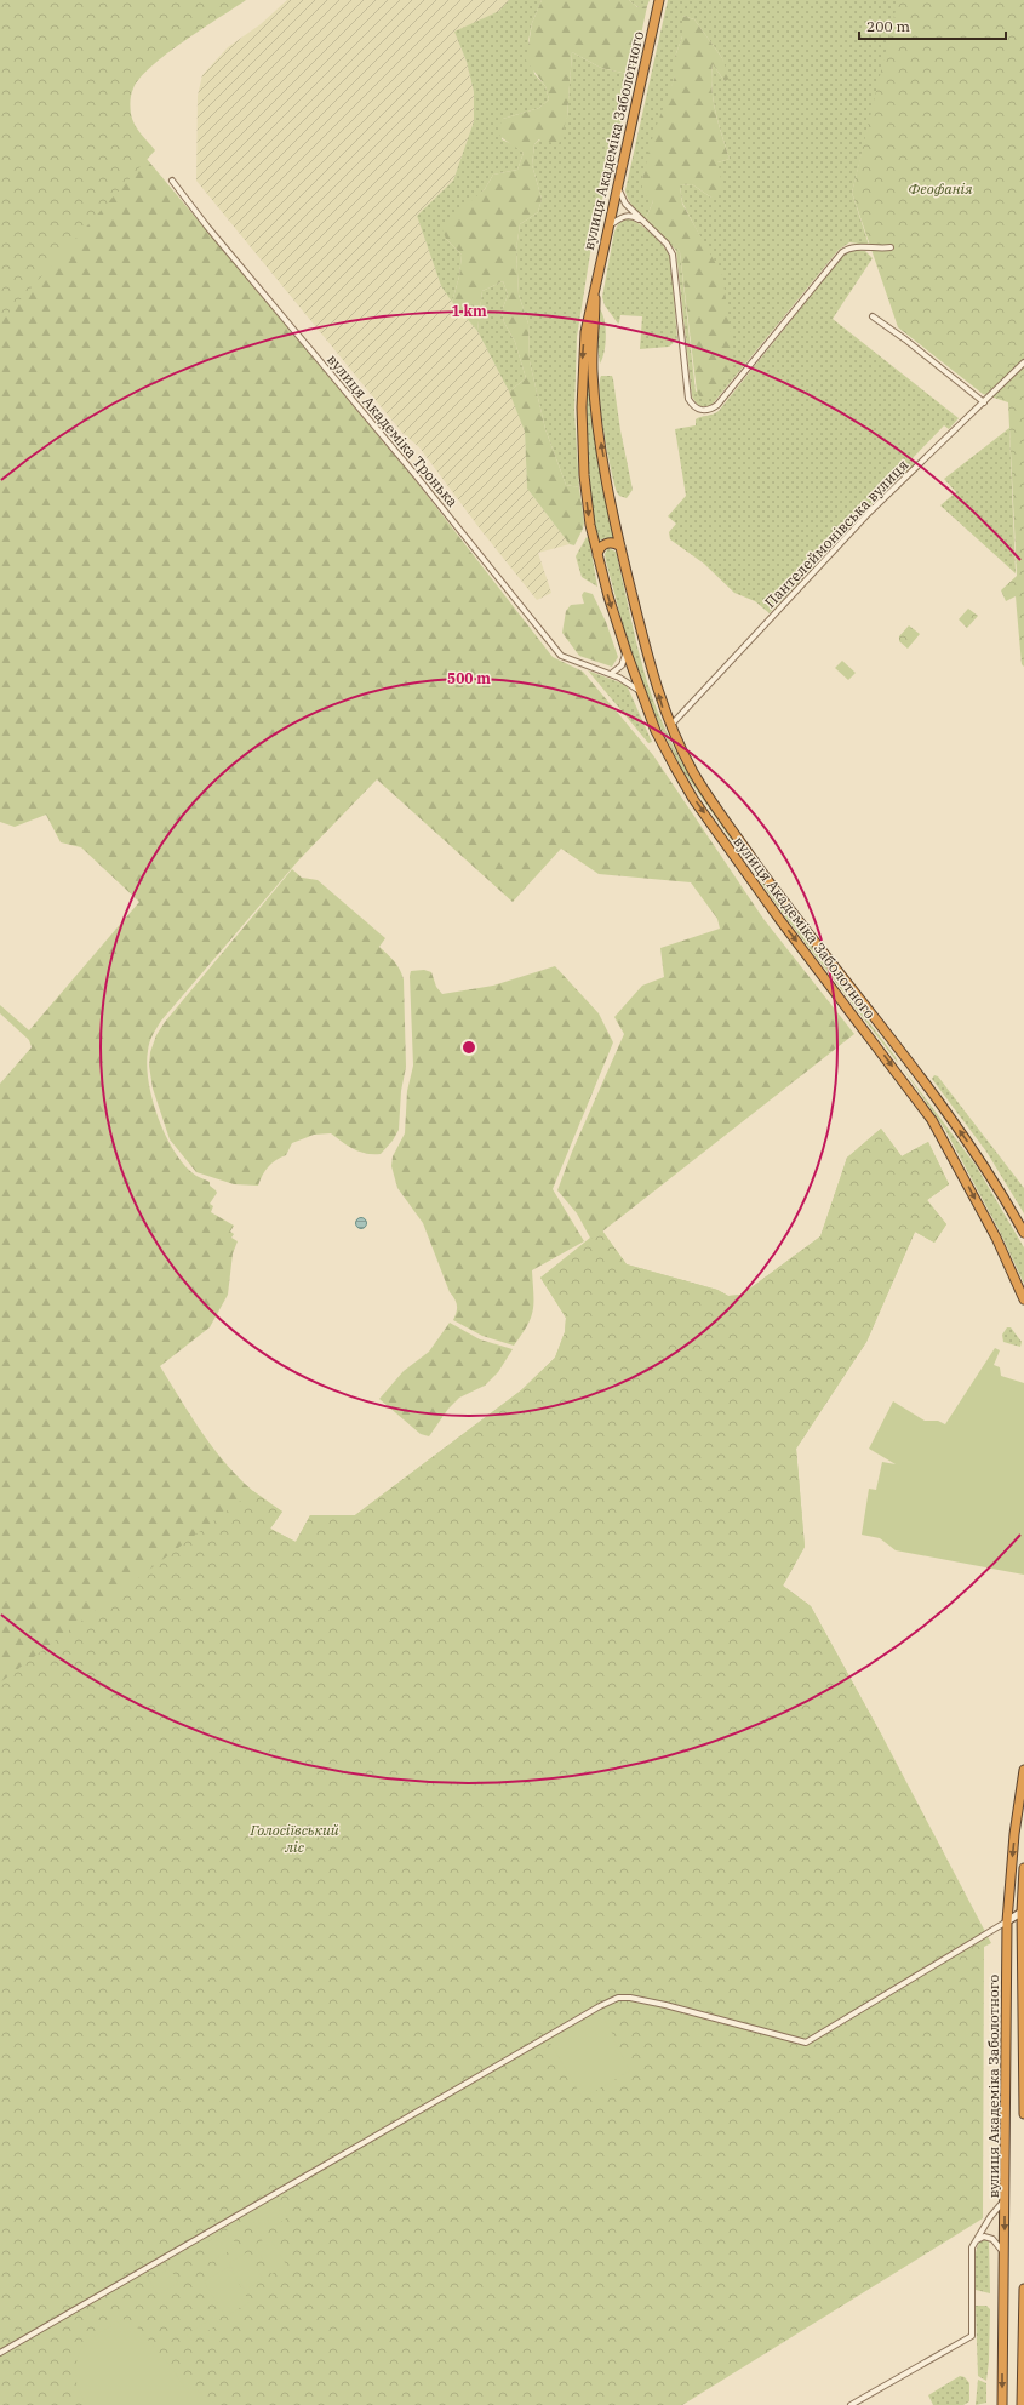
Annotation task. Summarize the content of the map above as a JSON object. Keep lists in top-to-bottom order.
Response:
{
  "streets": {
    "highway": ["вулиця Академіка Заболотного"],
    "street": ["вулиця Академіка Тронька", "Пантелеймонівська вулиця"]
  },
  "crossings": [
    ["вулиця Академіка Заболотного", "вулиця Академіка Тронька"],
    ["вулиця Академіка Заболотного", "Пантелеймонівська вулиця"]
  ],
  "parks": ["Феофанія", "Голосіївський ліс"],
  "scale_bar": "200 m",
  "rings": ["1 km", "500 m"]
}
